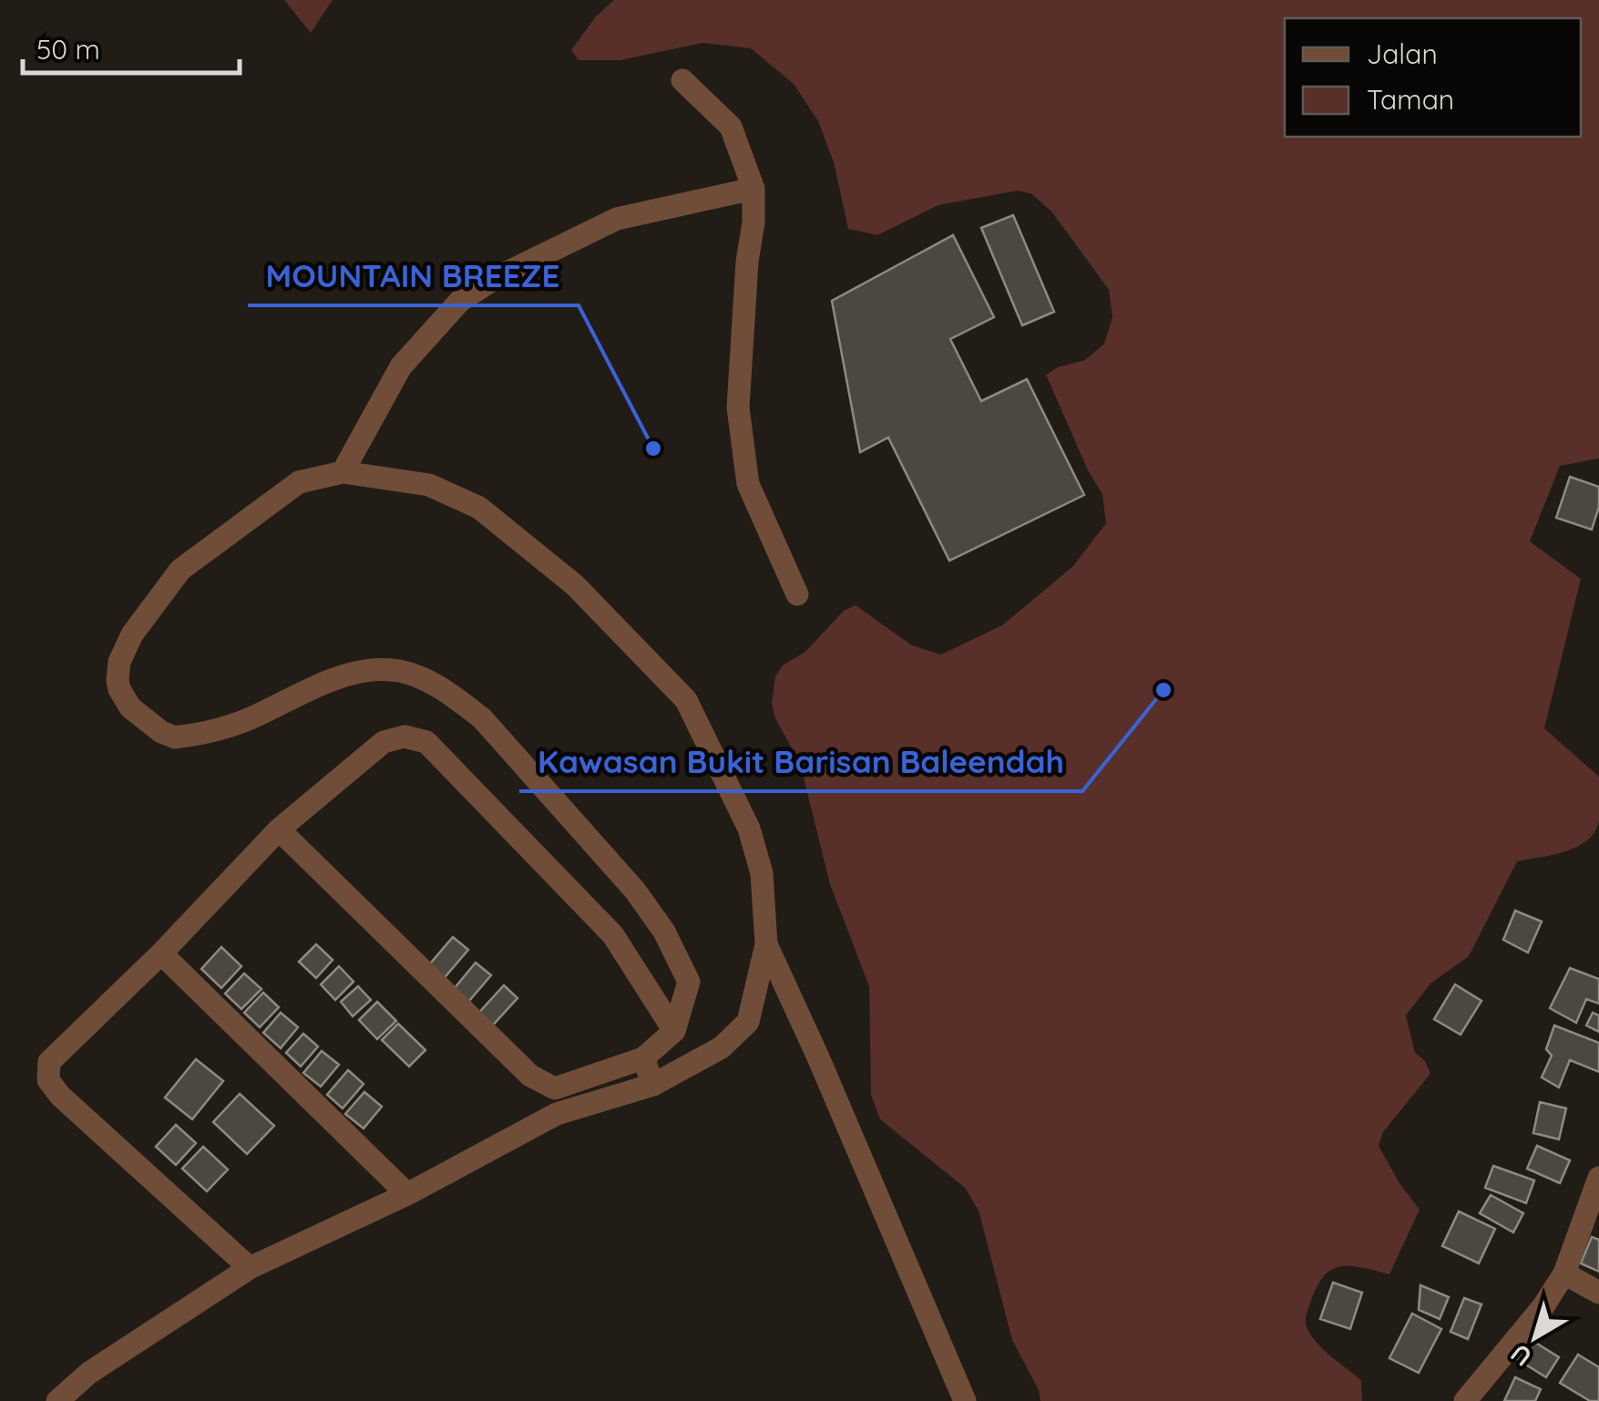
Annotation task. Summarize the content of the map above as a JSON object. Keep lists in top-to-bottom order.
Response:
{
  "places": ["MOUNTAIN BREEZE", "Kawasan Bukit Barisan Baleendah"],
  "legend": ["Jalan", "Taman"],
  "scale_bar": "50 m",
  "north": "bottom left"
}
